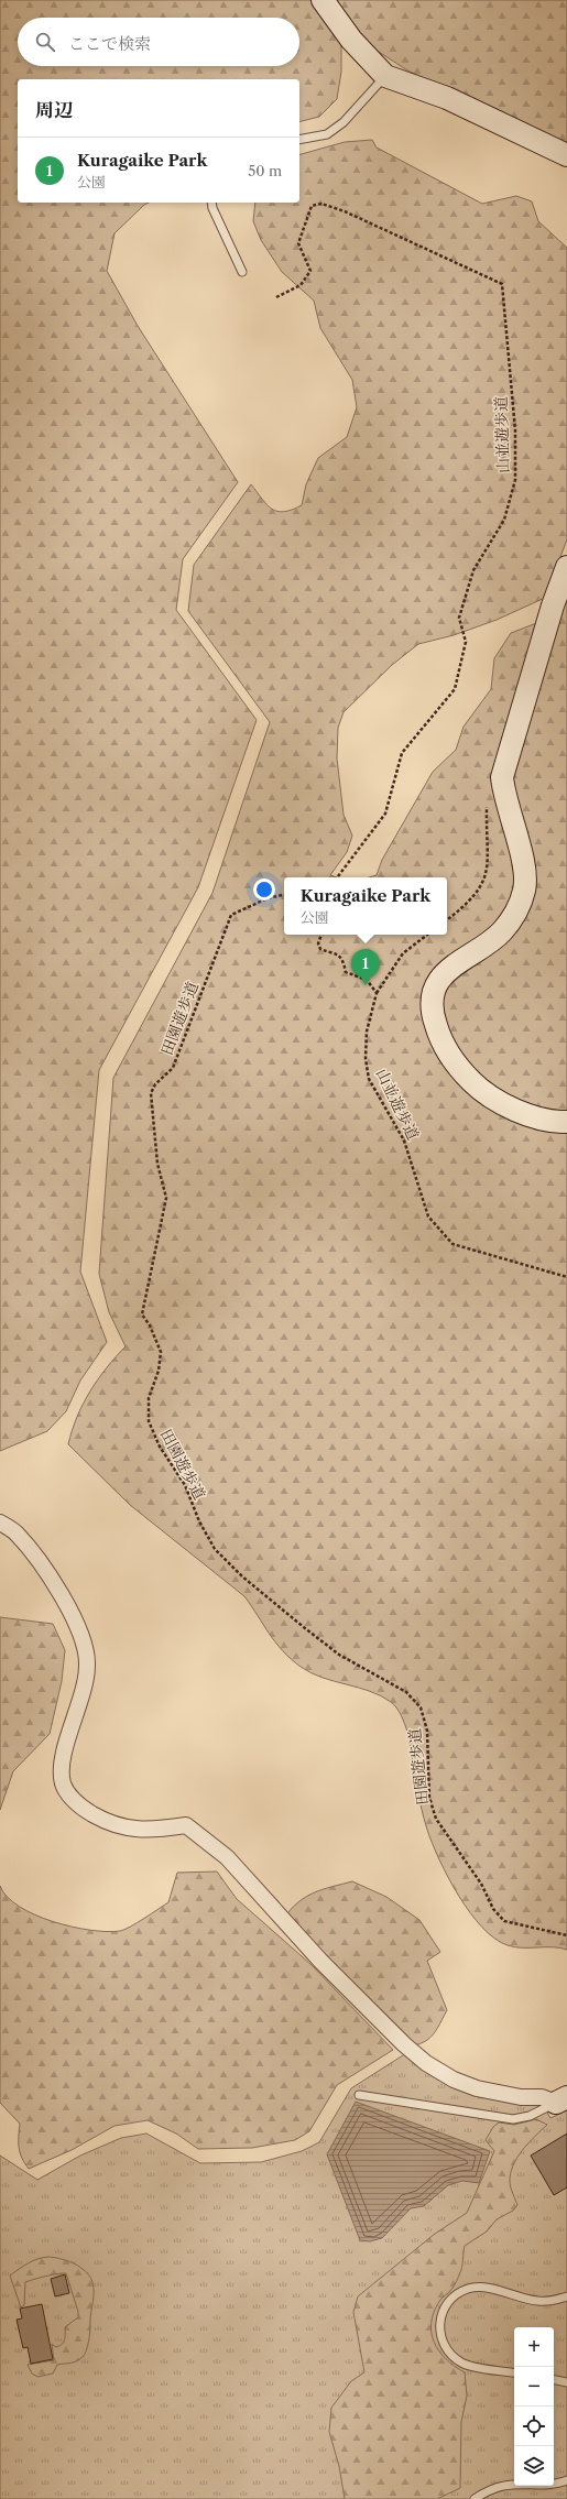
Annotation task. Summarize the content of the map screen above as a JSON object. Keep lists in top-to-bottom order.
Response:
{
  "streets": {
    "path": ["山並遊歩道", "田園遊歩道"]
  },
  "page": {
    "search": "ここで検索",
    "heading": "周辺",
    "list": [
      {
        "mark": "1",
        "name": "Kuragaike Park",
        "note": "公園",
        "value": "50 m"
      }
    ],
    "popup": ["Kuragaike Park", "公園"],
    "pins": "1",
    "map_buttons": ["+", "−"]
  }
}
